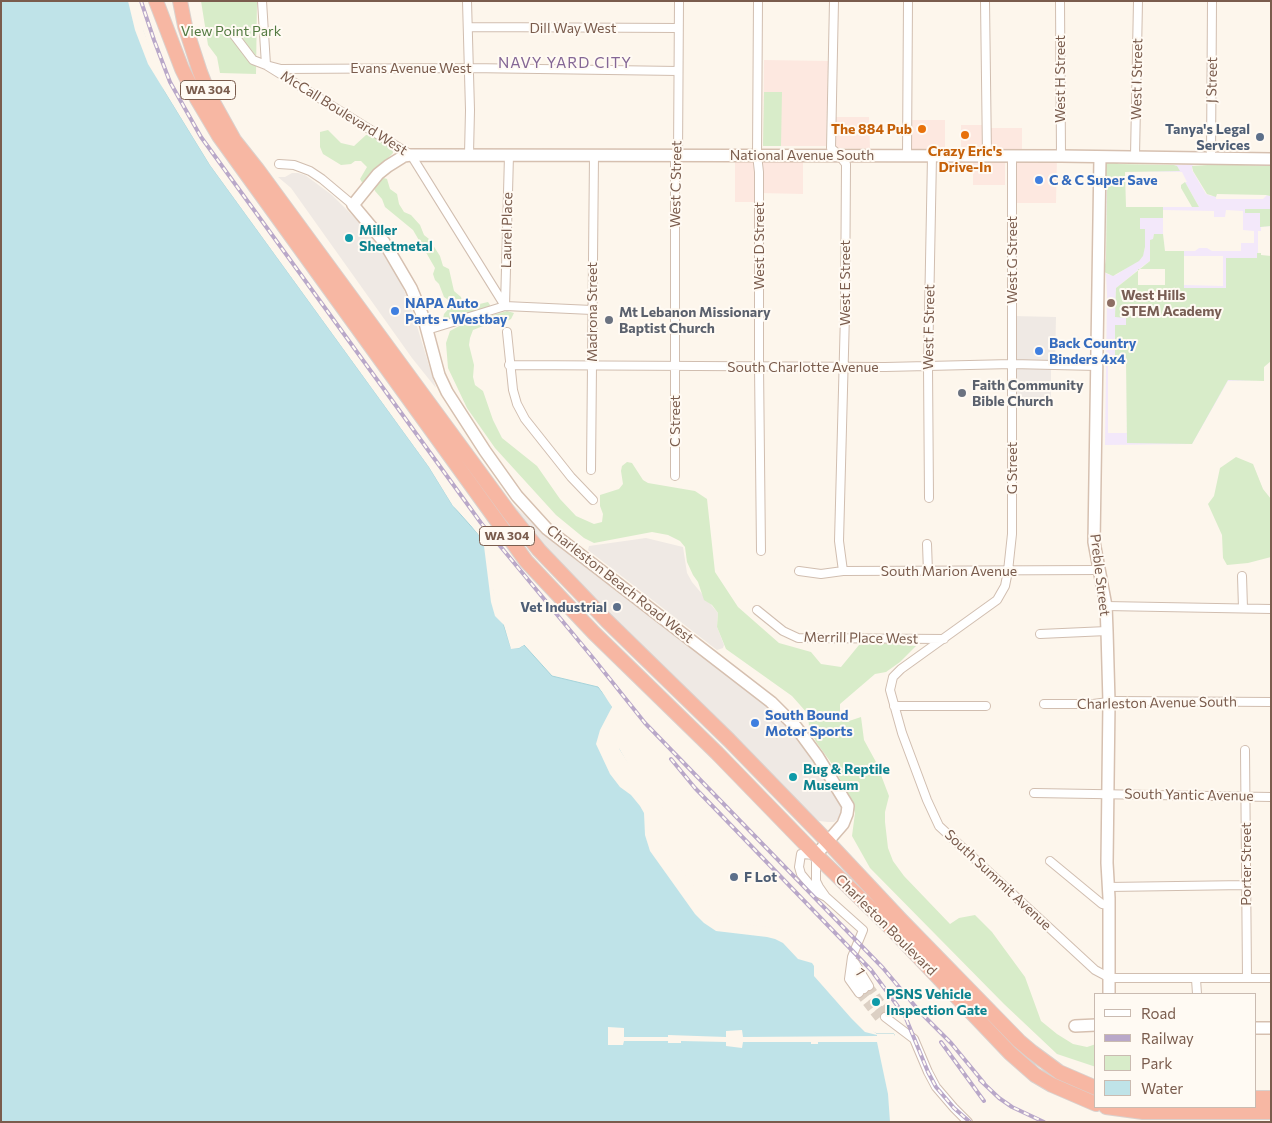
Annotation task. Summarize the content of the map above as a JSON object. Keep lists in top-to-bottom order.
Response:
{
  "streets": {
    "highway": ["WA 304", "Charleston Boulevard"],
    "main road": ["National Avenue South", "Preble Street", "Charleston Beach Road West"],
    "street": [
      "Dill Way West",
      "Evans Avenue West",
      "West H Street",
      "West I Street",
      "J Street",
      "McCall Boulevard West",
      "West C Street",
      "Laurel Place",
      "West D Street",
      "West G Street",
      "West E Street",
      "Madrona Street",
      "West F Street",
      "South Charlotte Avenue",
      "C Street",
      "G Street",
      "South Marion Avenue",
      "Merrill Place West",
      "Charleston Avenue South",
      "South Yantic Avenue",
      "Porter Street",
      "South Summit Avenue",
      "1"
    ]
  },
  "crossings": [
    ["Dill Way West", "West C Street"],
    ["Evans Avenue West", "McCall Boulevard West"],
    ["Evans Avenue West", "West C Street"],
    ["West H Street", "National Avenue South"],
    ["West I Street", "National Avenue South"],
    ["J Street", "National Avenue South"],
    ["WA 304", "Charleston Beach Road West"],
    ["WA 304", "Charleston Boulevard"],
    ["McCall Boulevard West", "National Avenue South"],
    ["McCall Boulevard West", "Laurel Place"],
    ["National Avenue South", "West C Street"],
    ["National Avenue South", "Laurel Place"],
    ["National Avenue South", "West D Street"],
    ["National Avenue South", "West G Street"],
    ["National Avenue South", "West E Street"],
    ["National Avenue South", "Madrona Street"],
    ["National Avenue South", "West F Street"],
    ["National Avenue South", "Preble Street"],
    ["National Avenue South", "Charleston Beach Road West"],
    ["West C Street", "South Charlotte Avenue"],
    ["West C Street", "C Street"],
    ["West D Street", "South Charlotte Avenue"],
    ["West G Street", "South Charlotte Avenue"],
    ["West G Street", "G Street"],
    ["West E Street", "South Charlotte Avenue"],
    ["West E Street", "South Marion Avenue"],
    ["Madrona Street", "South Charlotte Avenue"],
    ["West F Street", "South Charlotte Avenue"],
    ["South Charlotte Avenue", "C Street"],
    ["South Charlotte Avenue", "G Street"],
    ["South Charlotte Avenue", "Preble Street"],
    ["G Street", "South Marion Avenue"],
    ["G Street", "South Summit Avenue"],
    ["South Marion Avenue", "Preble Street"],
    ["South Marion Avenue", "South Summit Avenue"],
    ["Preble Street", "Charleston Avenue South"],
    ["Preble Street", "South Yantic Avenue"],
    ["Preble Street", "South Summit Avenue"],
    ["Charleston Beach Road West", "Charleston Boulevard"],
    ["Merrill Place West", "South Summit Avenue"],
    ["South Yantic Avenue", "Porter Street"]
  ],
  "districts": ["NAVY YARD CITY"],
  "parks": ["View Point Park"],
  "places": [
    "The 884 Pub",
    "Crazy Eric's Drive-In",
    "Tanya's Legal Services",
    "C & C Super Save",
    "Miller Sheetmetal",
    "West Hills STEM Academy",
    "NAPA Auto Parts - Westbay",
    "Mt Lebanon Missionary Baptist Church",
    "Back Country Binders 4x4",
    "Faith Community Bible Church",
    "Vet Industrial",
    "South Bound Motor Sports",
    "Bug & Reptile Museum",
    "F Lot",
    "PSNS Vehicle Inspection Gate"
  ],
  "legend": [
    "Road",
    "Railway",
    "Park",
    "Water"
  ]
}
